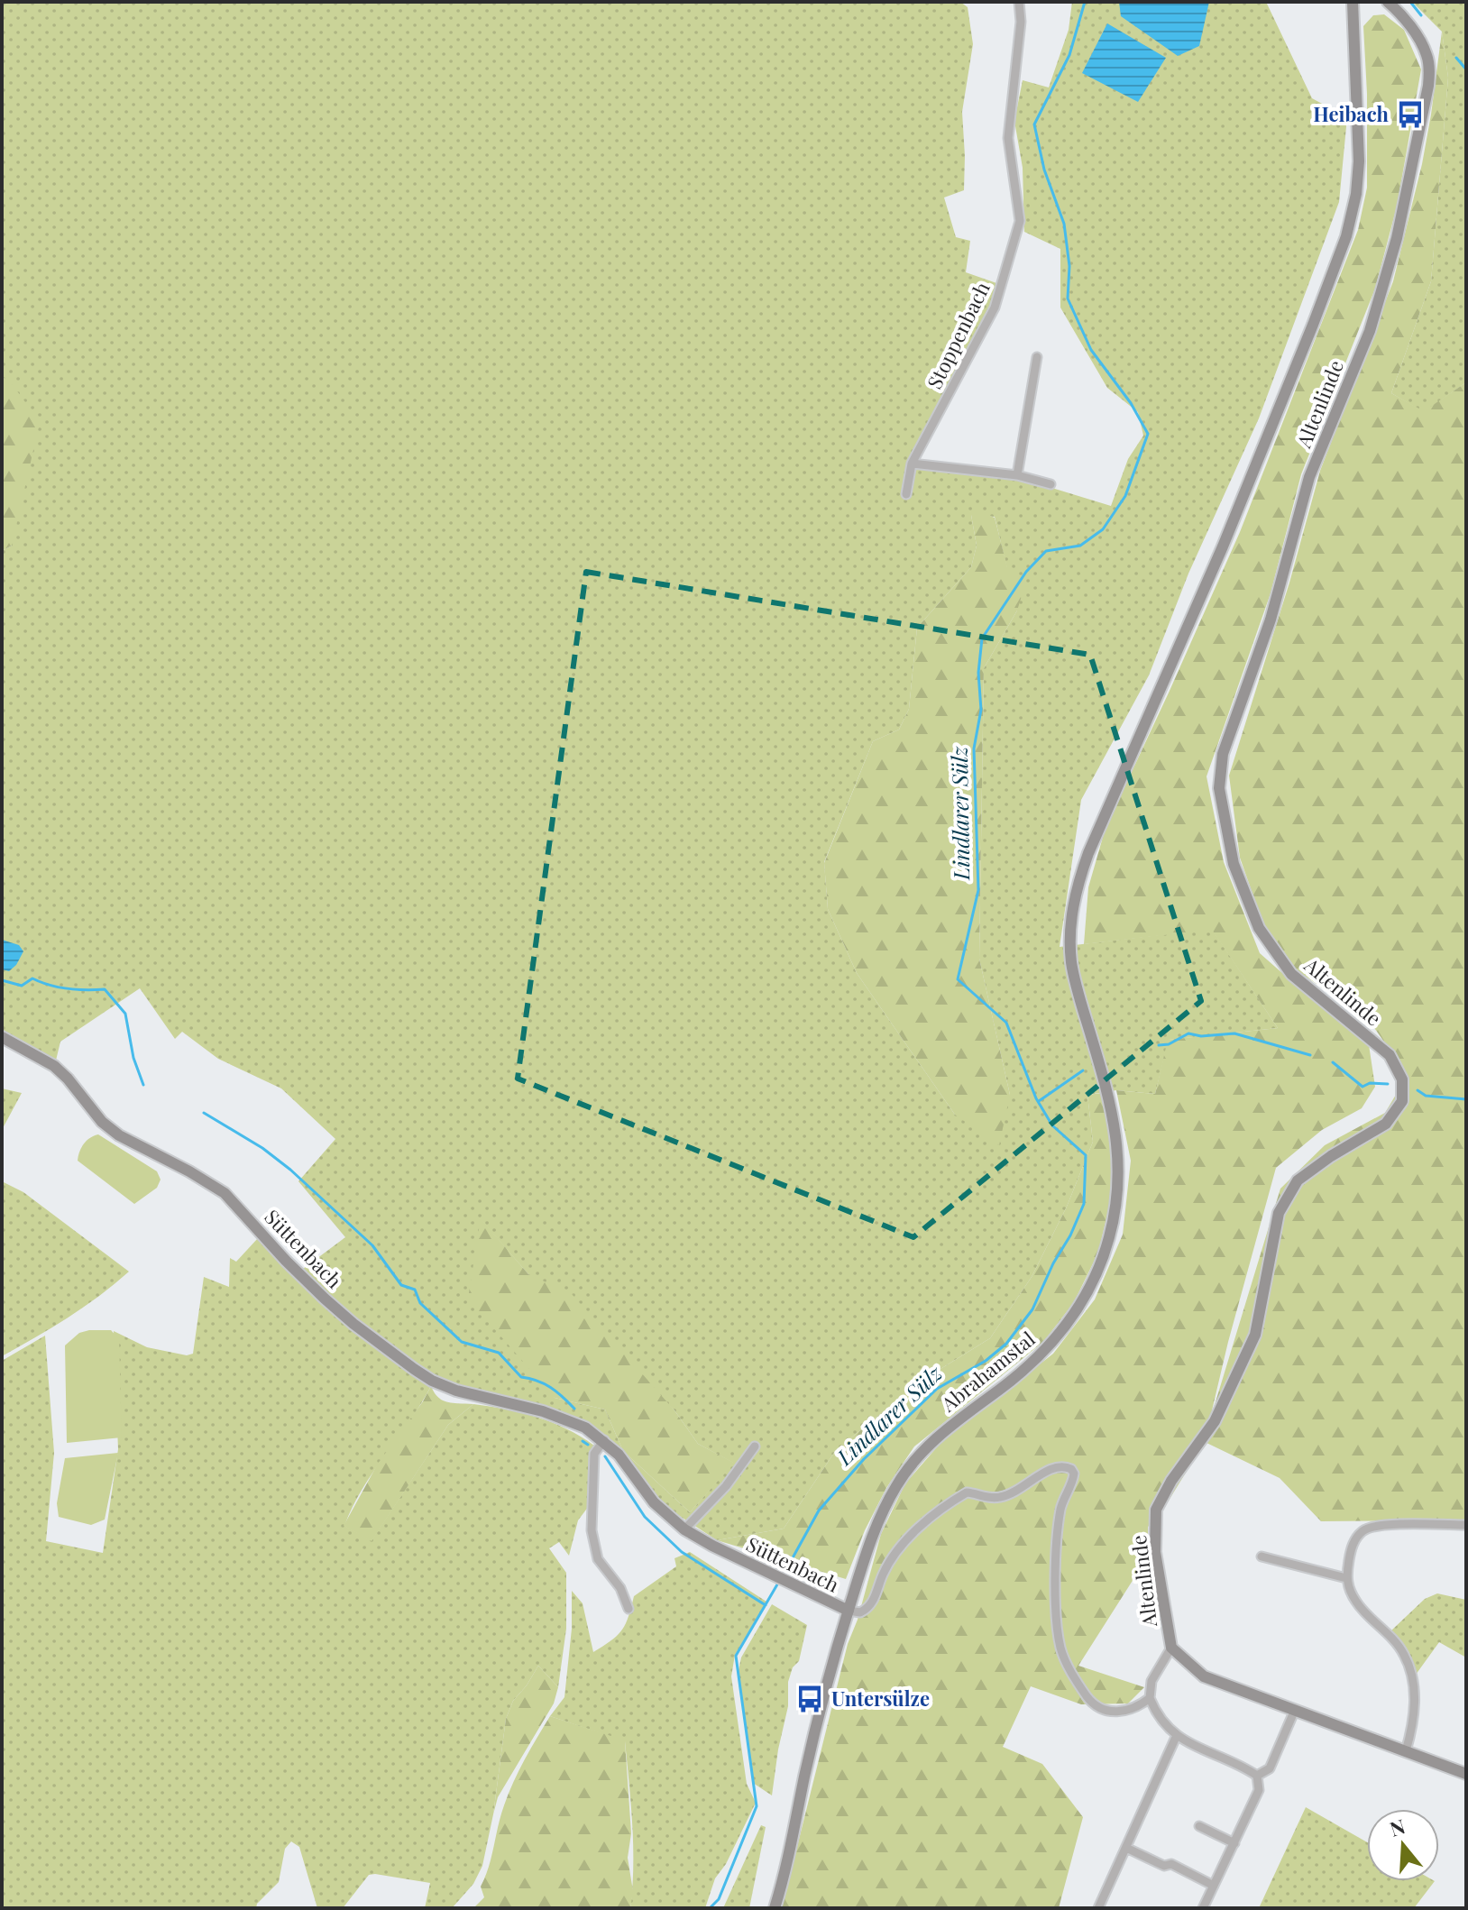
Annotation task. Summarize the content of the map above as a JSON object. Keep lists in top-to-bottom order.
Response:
{
  "streets": {
    "street": [
      "Stoppenbach",
      "Altenlinde",
      "Süttenbach",
      "Abrahamstal"
    ]
  },
  "crossings": [
    ["Süttenbach", "Abrahamstal"]
  ],
  "water": ["Lindlarer Sülz"],
  "places": {
    "bus stop": ["Heibach", "Untersülze"]
  },
  "north": "top"
}
